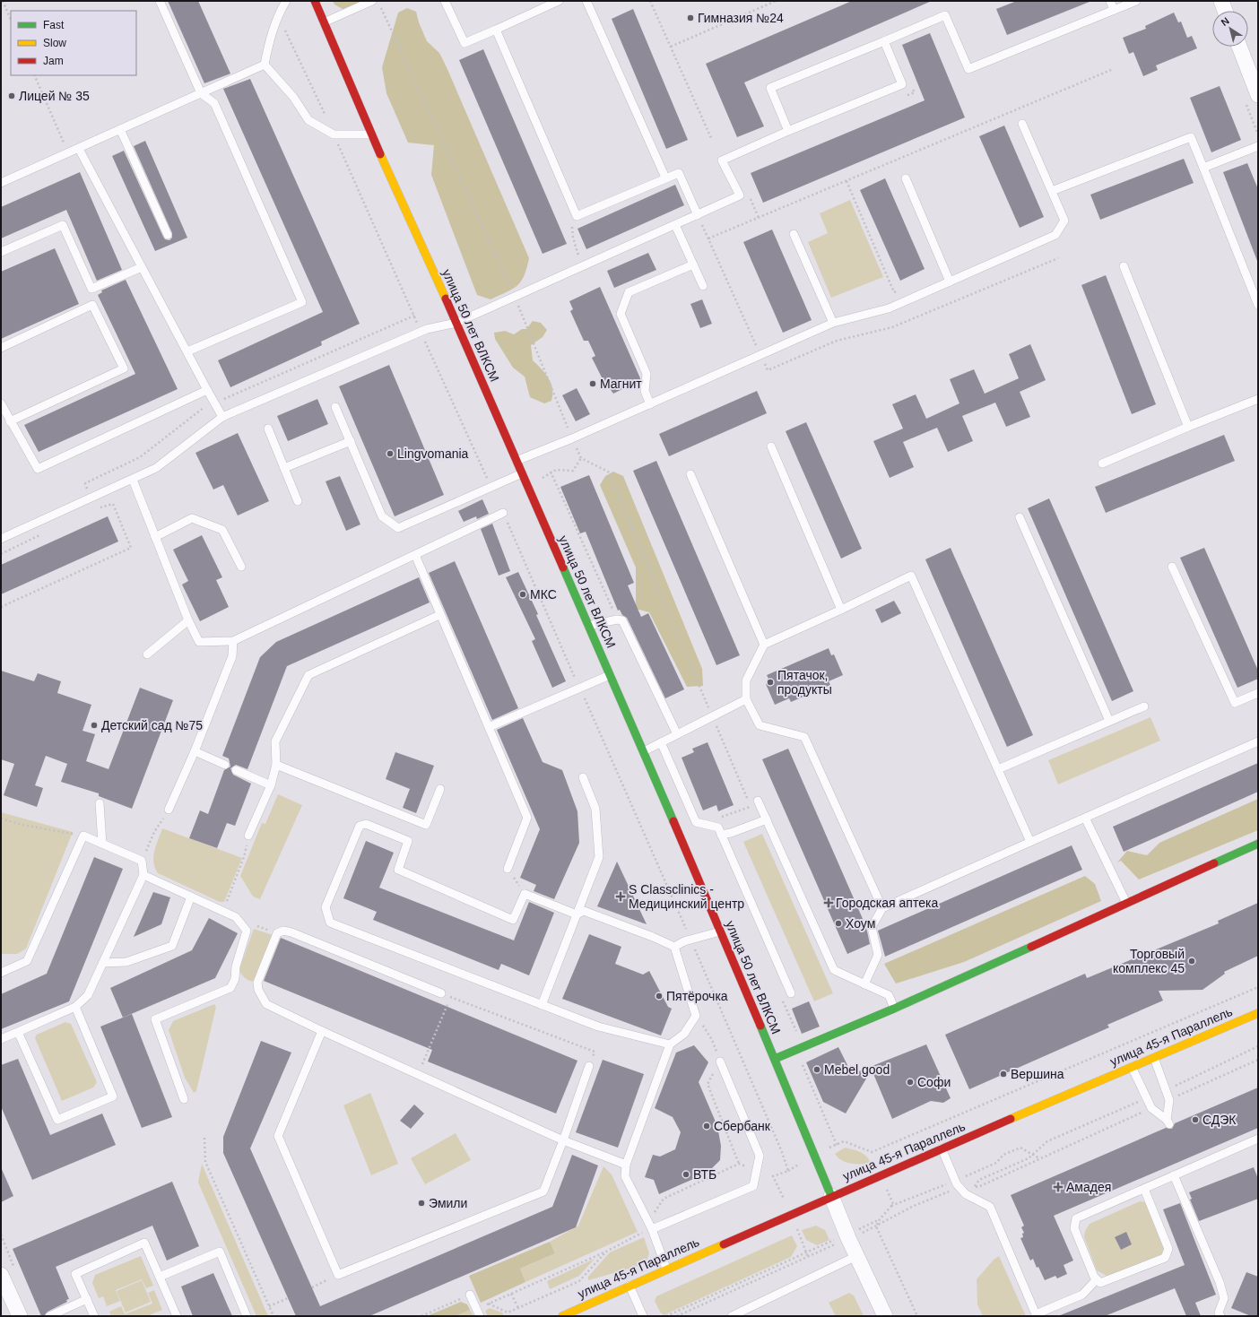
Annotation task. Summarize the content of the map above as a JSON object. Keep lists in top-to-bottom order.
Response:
{
  "streets": {
    "street": ["улица 50 лет ВЛКСМ", "улица 45-я Параллель"]
  },
  "crossings": [
    ["улица 50 лет ВЛКСМ", "улица 45-я Параллель"]
  ],
  "places": {
    "other": [
      "Гимназия №24",
      "Лицей № 35",
      "Магнит",
      "Lingvomania",
      "МКС",
      "Пятачок, продукты",
      "Детский сад №75",
      "Хоум",
      "Торговый комплекс 45",
      "Пятёрочка",
      "Mebel good",
      "Вершина",
      "Софи",
      "СДЭК",
      "Сбербанк",
      "ВТБ",
      "Эмили"
    ],
    "health": ["S Classclinics - Медицинский центр", "Городская аптека", "Амадея"]
  },
  "legend": ["Fast", "Slow", "Jam"],
  "north": "top left"
}
